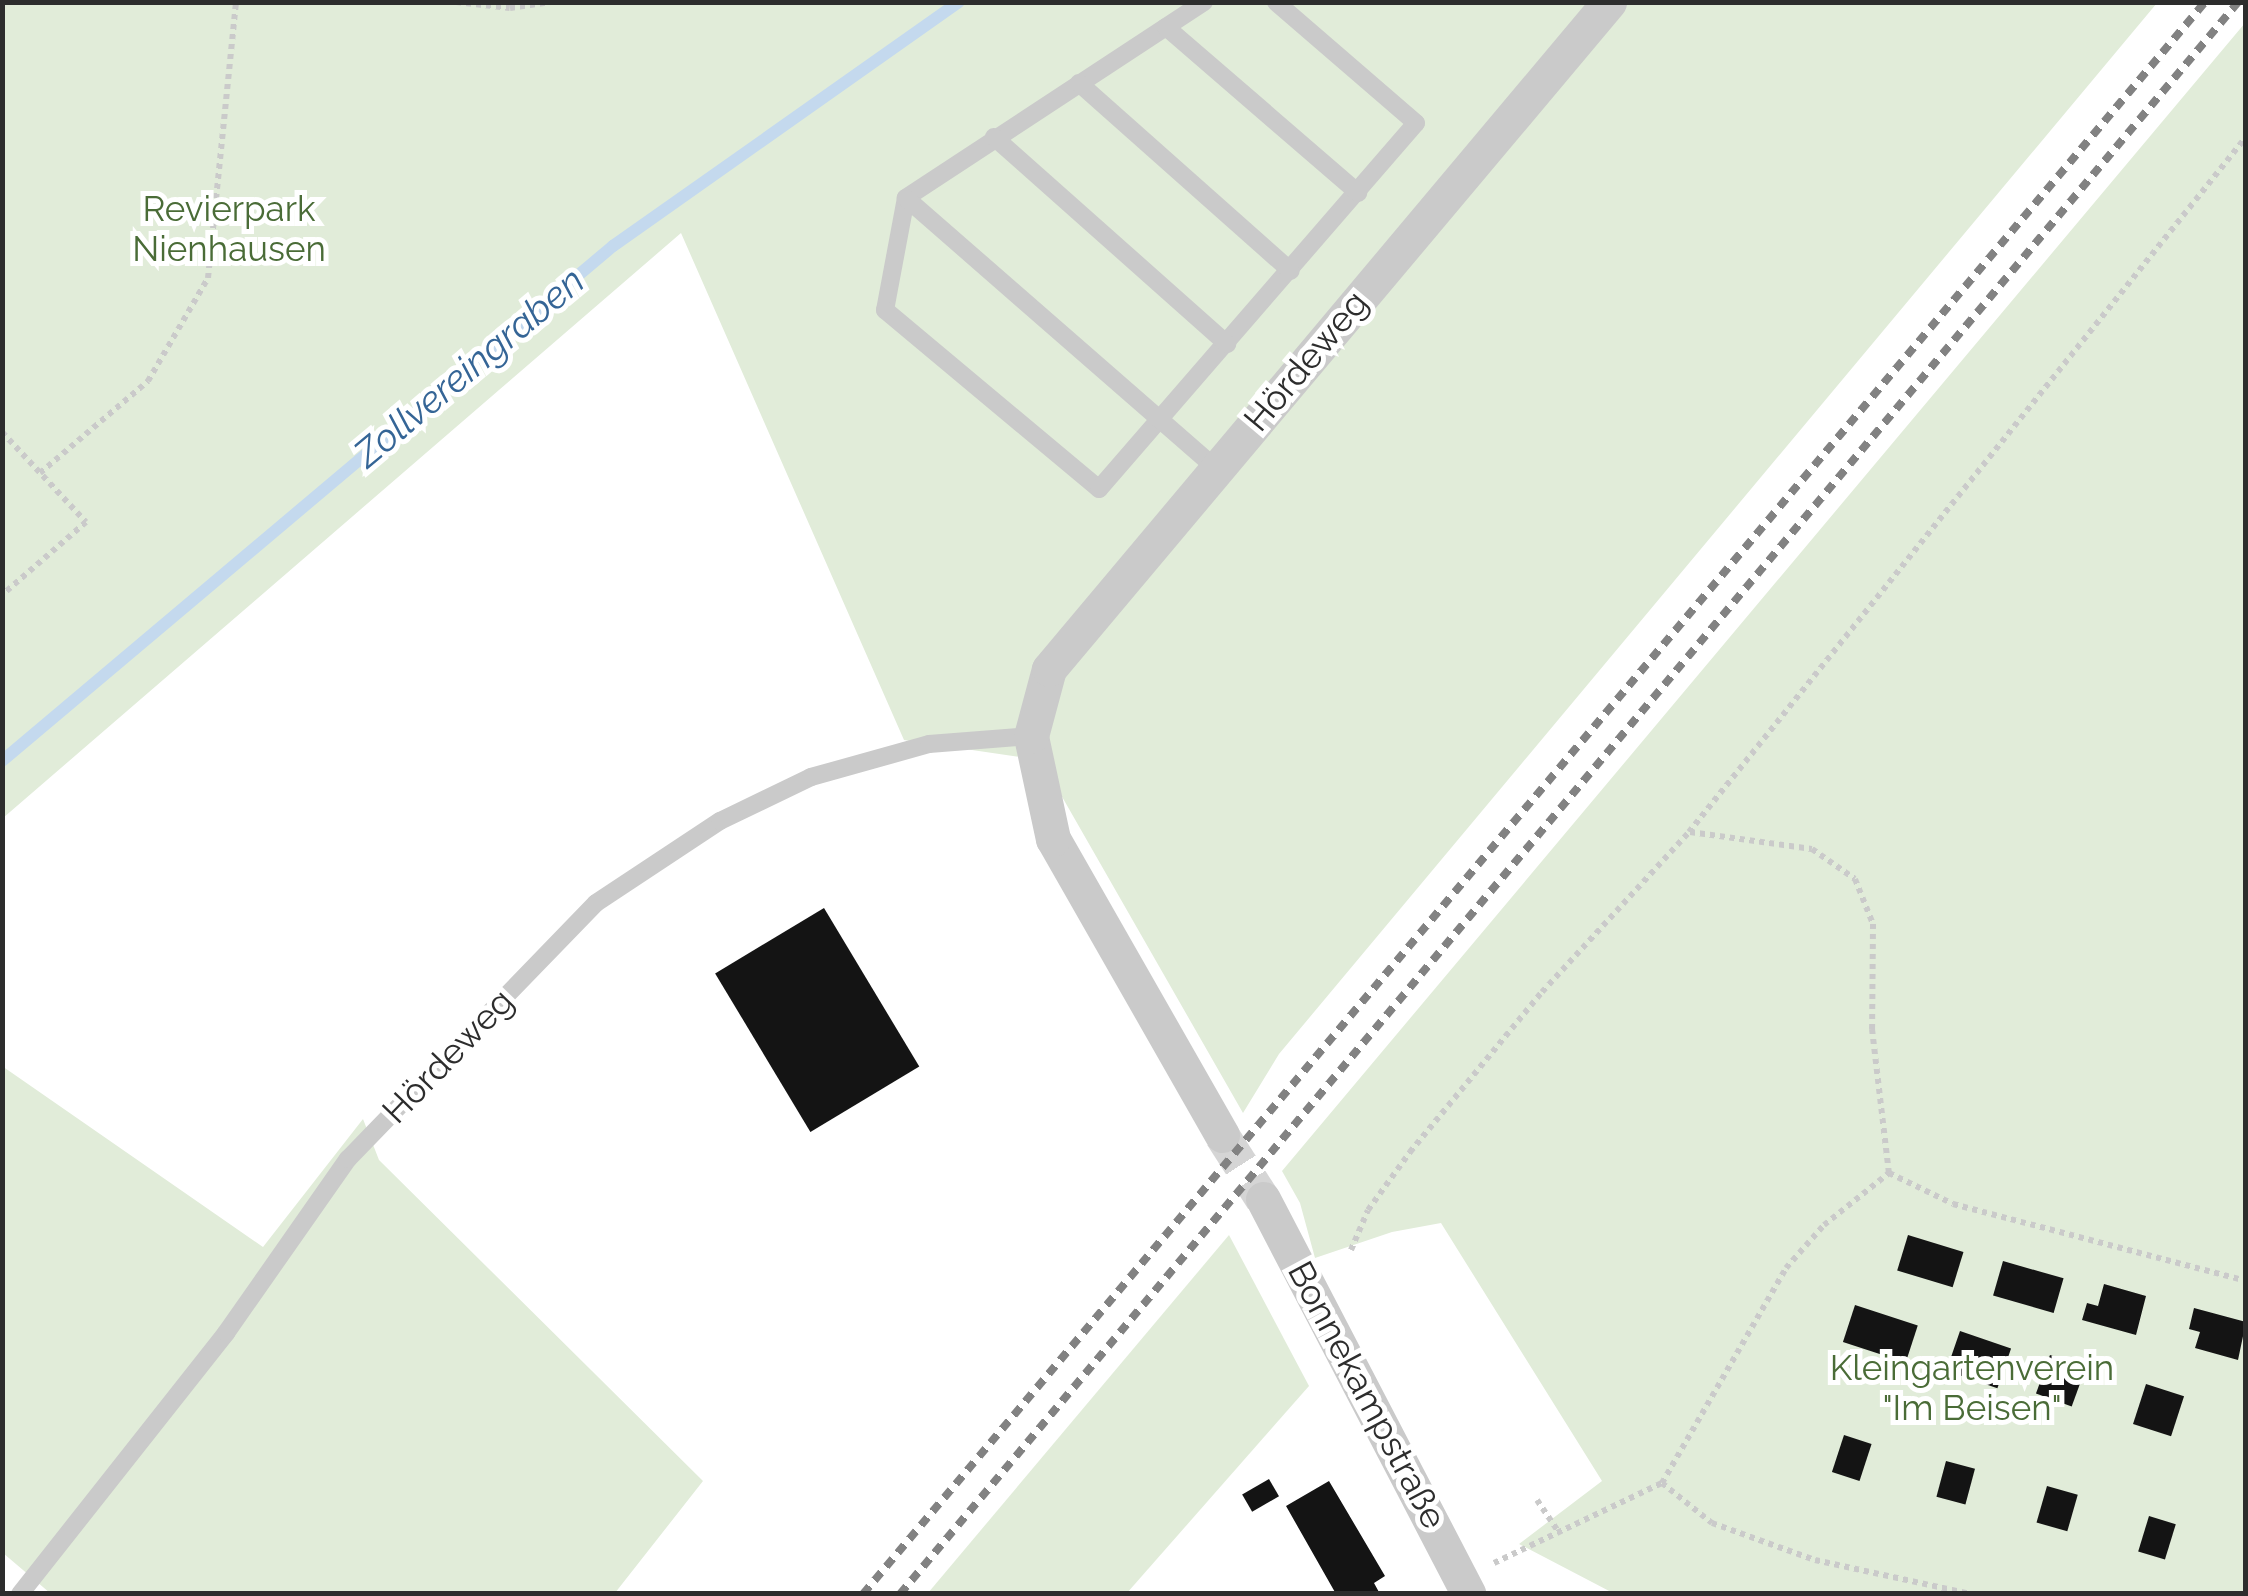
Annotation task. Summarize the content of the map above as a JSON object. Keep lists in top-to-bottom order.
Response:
{
  "streets": {
    "street": ["Hördeweg", "Bonnekampstraße"]
  },
  "water": ["Zollvereingraben"],
  "parks": ["Revierpark Nienhausen", "Kleingartenverein \"Im Beisen\""]
}
